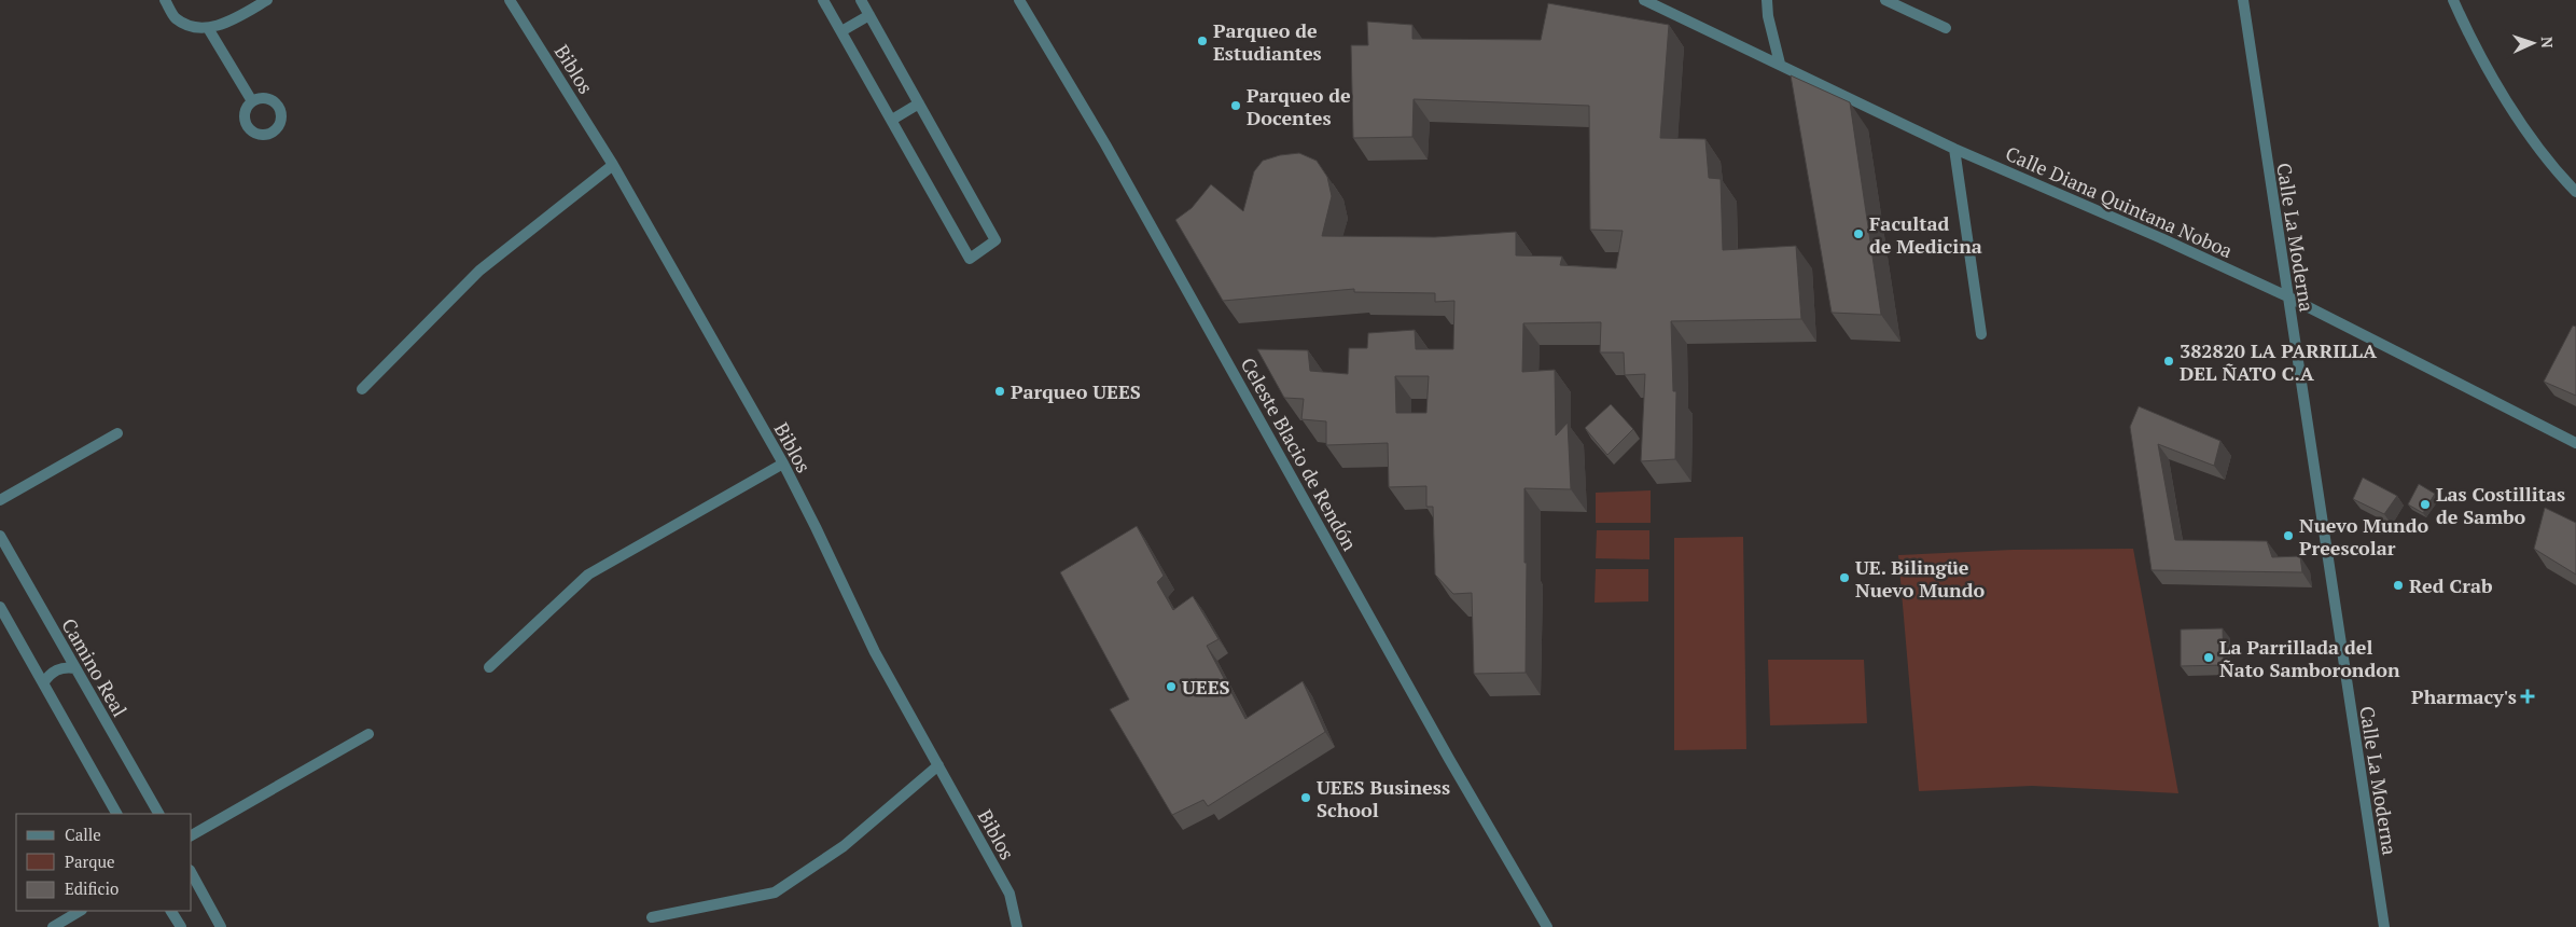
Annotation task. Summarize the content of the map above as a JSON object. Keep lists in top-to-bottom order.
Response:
{
  "streets": {
    "street": [
      "Biblos",
      "Calle Diana Quintana Noboa",
      "Calle La Moderna",
      "Celeste Blacio de Rendón",
      "Camino Real"
    ]
  },
  "crossings": [
    ["Calle Diana Quintana Noboa", "Calle La Moderna"]
  ],
  "places": {
    "other": [
      "Parqueo de Estudiantes",
      "Parqueo de Docentes",
      "Facultad de Medicina",
      "382820 LA PARRILLA DEL ÑATO C.A",
      "Parqueo UEES",
      "Las Costillitas de Sambo",
      "Nuevo Mundo Preescolar",
      "UE. Bilingüe Nuevo Mundo",
      "Red Crab",
      "La Parrillada del Ñato Samborondon",
      "UEES",
      "UEES Business School"
    ],
    "health": ["Pharmacy's"]
  },
  "legend": ["Calle", "Parque", "Edificio"],
  "north": "right"
}
